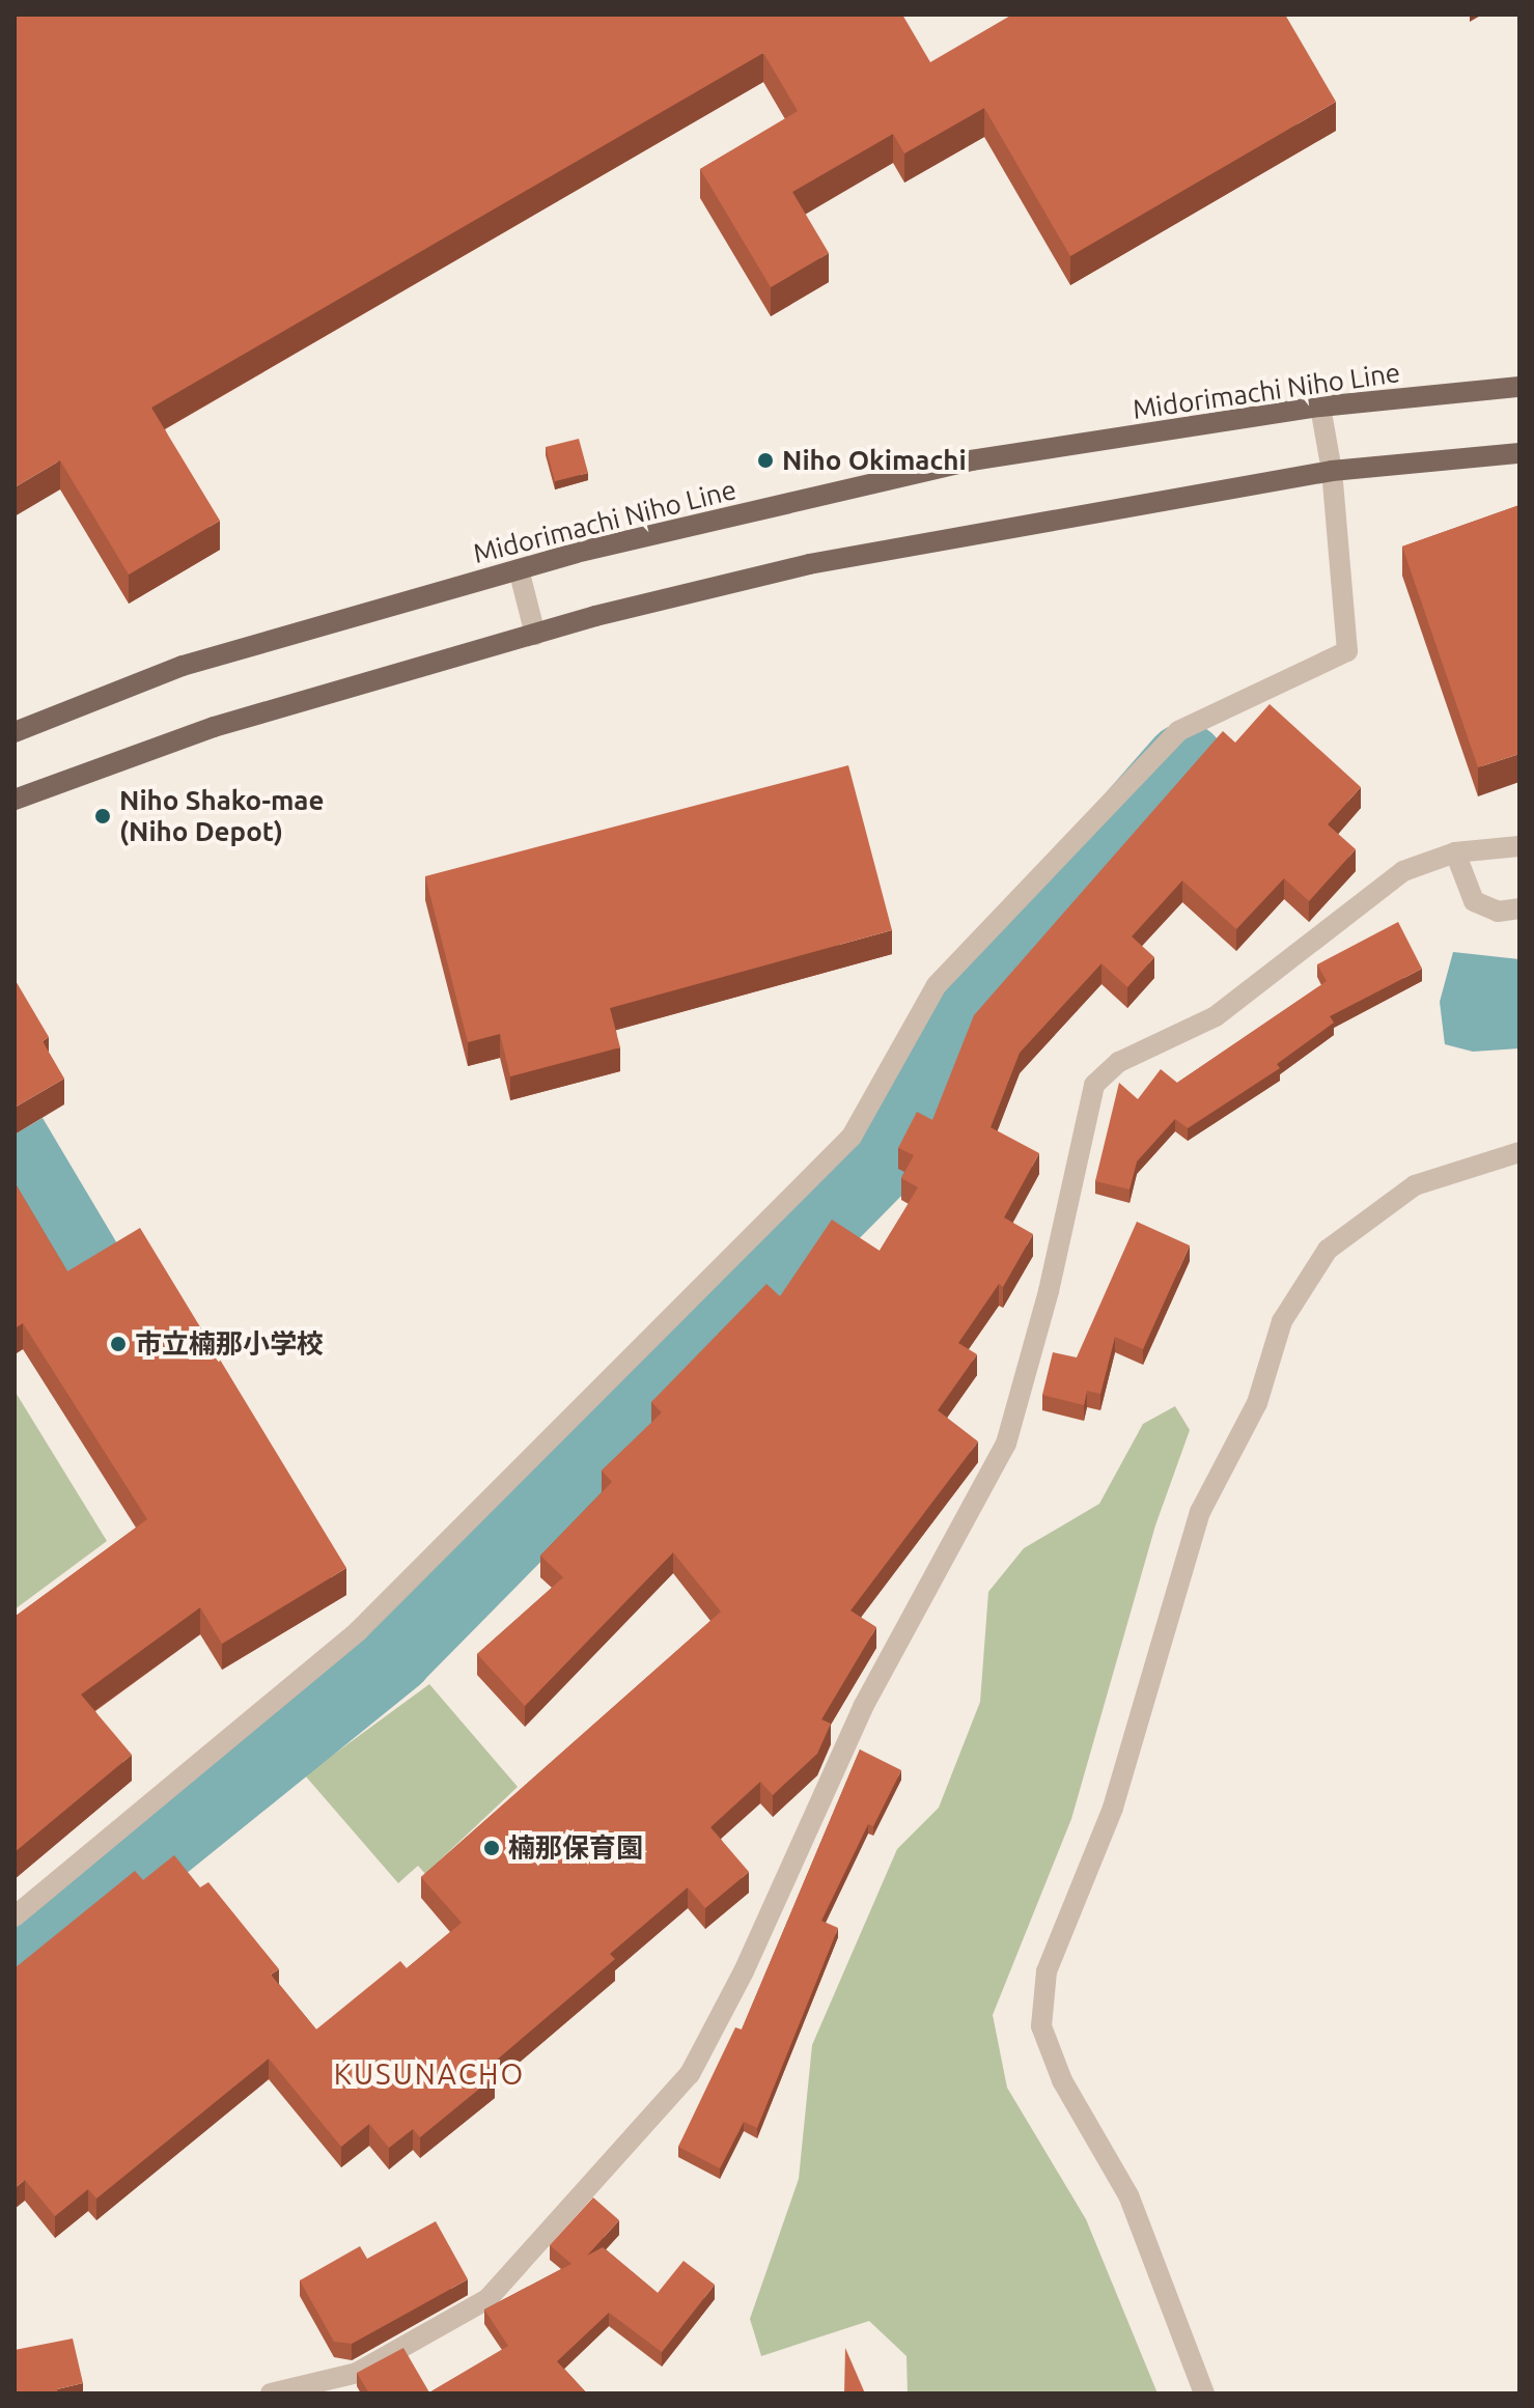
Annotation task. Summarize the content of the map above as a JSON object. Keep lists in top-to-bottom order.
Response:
{
  "streets": {
    "main road": ["Midorimachi Niho Line"]
  },
  "districts": ["KUSUNACHO"],
  "places": [
    "Niho Okimachi",
    "Niho Shako-mae (Niho Depot)",
    "市立楠那小学校",
    "楠那保育園"
  ]
}
